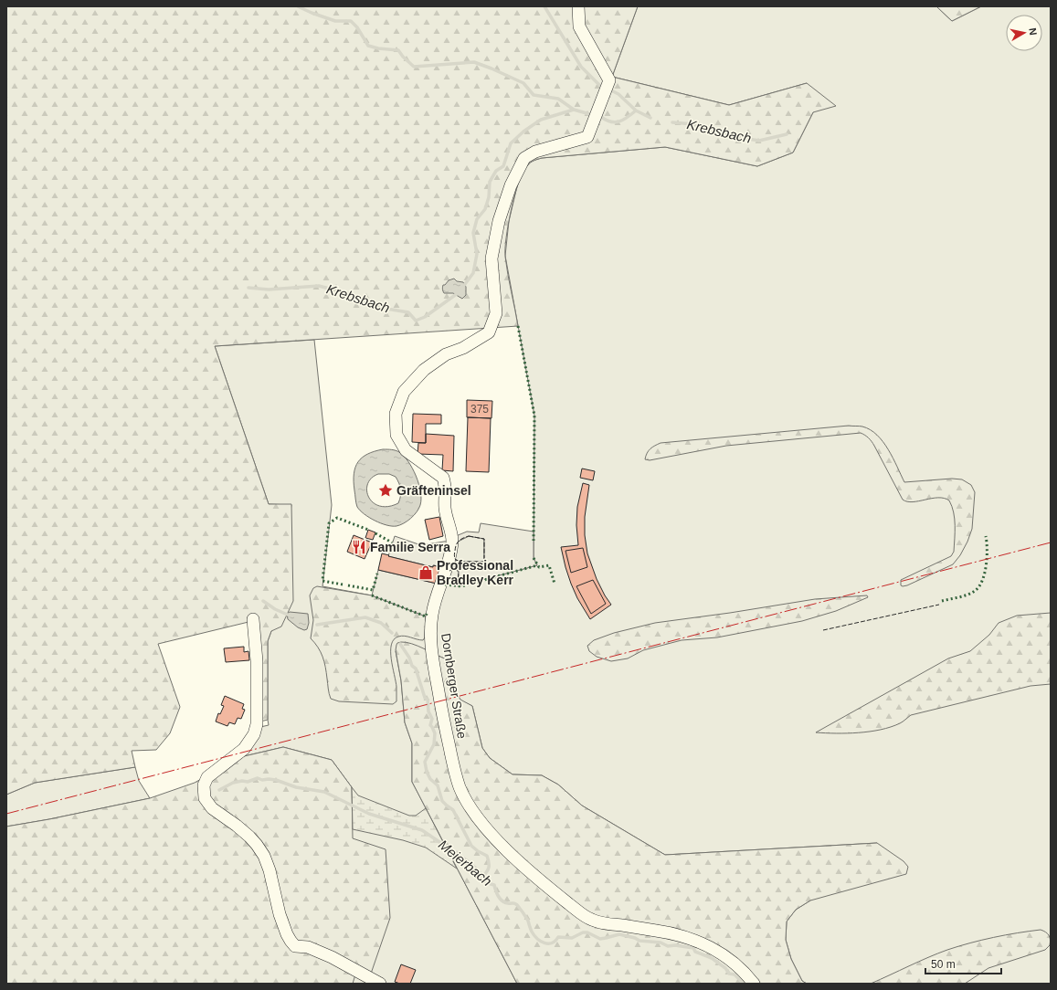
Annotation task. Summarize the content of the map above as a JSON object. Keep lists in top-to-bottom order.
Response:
{
  "streets": {
    "lane": ["Dornberger Straße"]
  },
  "water": ["Krebsbach", "Meierbach"],
  "places": {
    "place": ["Gräfteninsel"],
    "restaurant": ["Familie Serra"],
    "shop": ["Professional Bradley Kerr"]
  },
  "house_numbers": ["375"],
  "scale_bar": "50 m",
  "north": "right"
}
